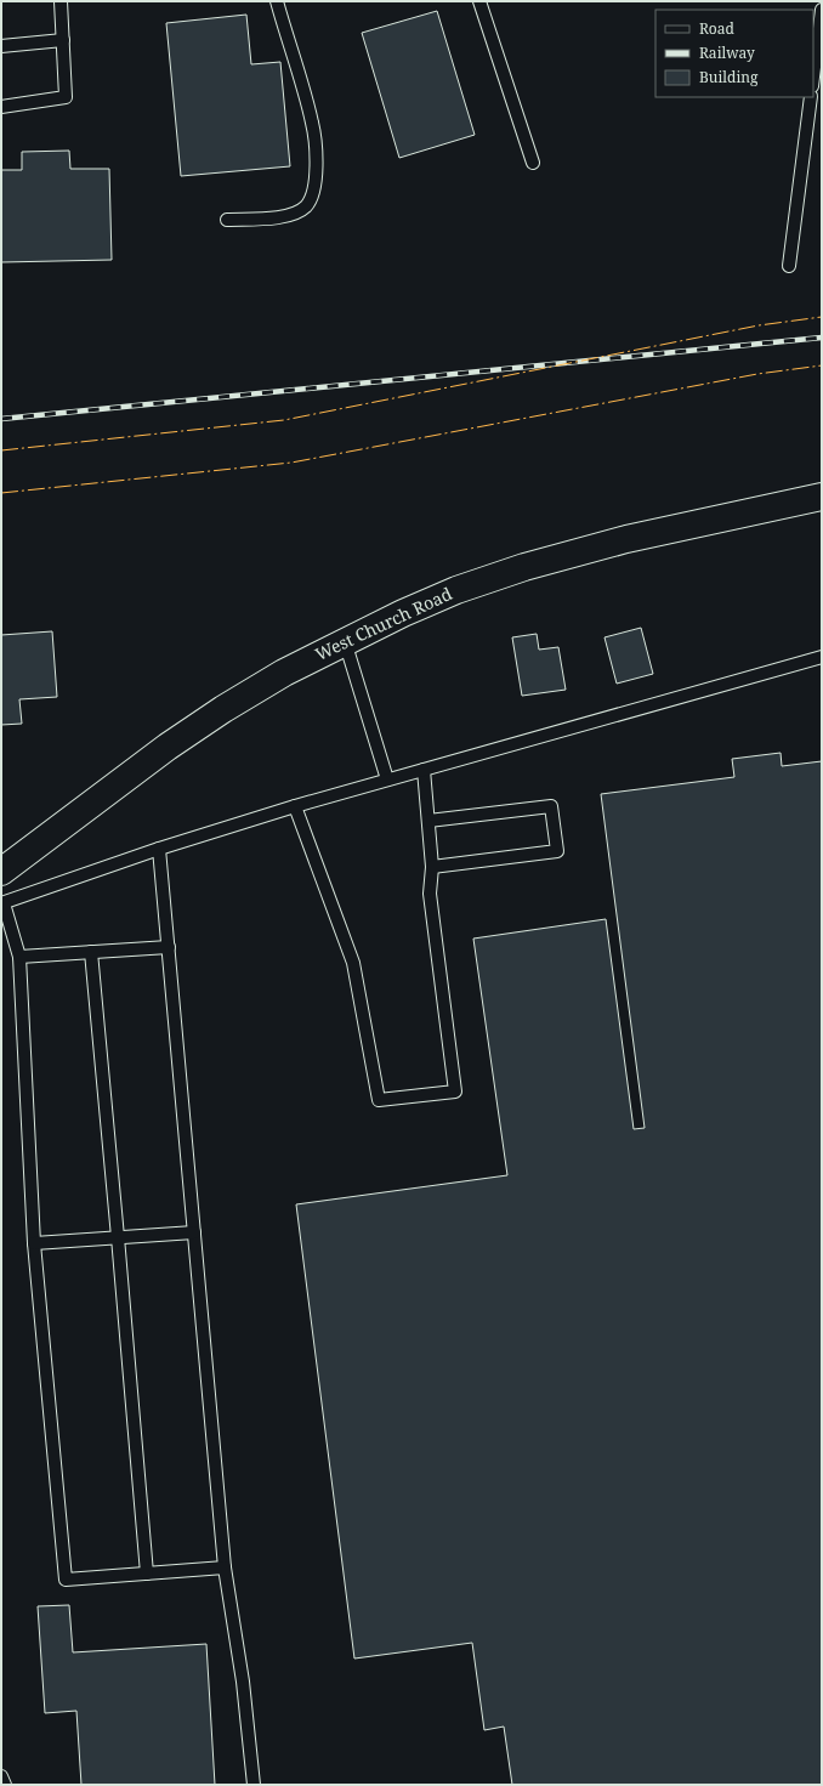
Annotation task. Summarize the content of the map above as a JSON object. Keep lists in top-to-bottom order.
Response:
{
  "streets": {
    "street": ["West Church Road"]
  },
  "legend": ["Road", "Railway", "Building"]
}
